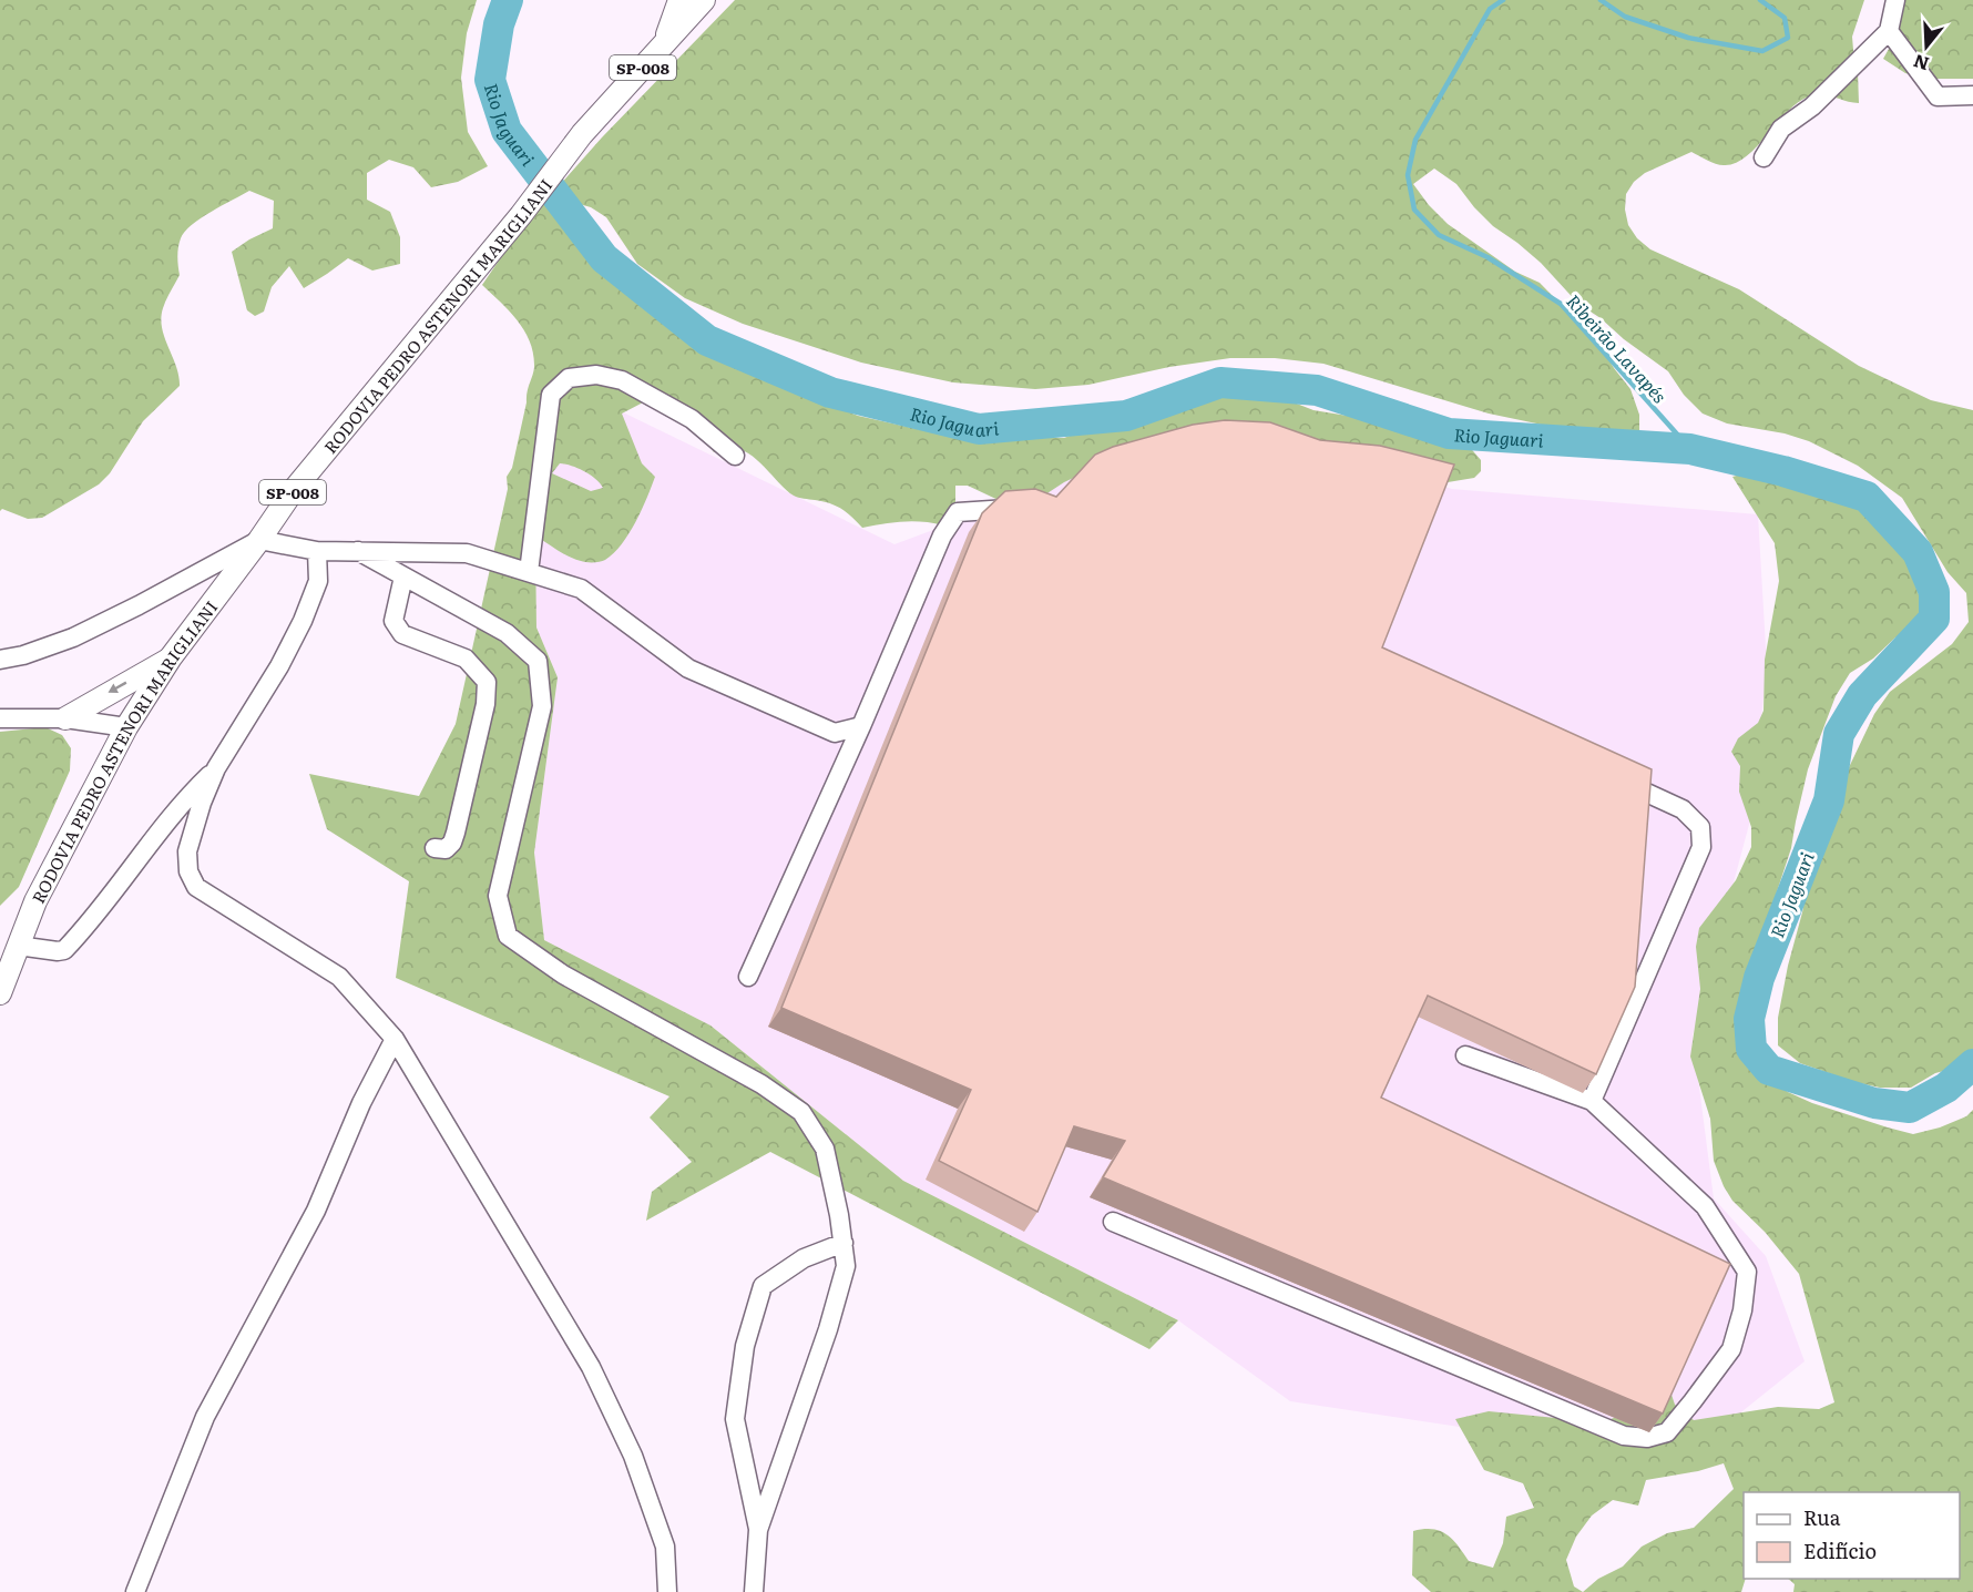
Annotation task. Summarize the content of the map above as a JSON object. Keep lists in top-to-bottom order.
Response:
{
  "streets": {
    "main road": ["SP-008", "RODOVIA PEDRO ASTENORI MARIGLIANI"]
  },
  "water": ["Rio Jaguari", "Ribeirão Lavapés"],
  "legend": ["Rua", "Edifício"],
  "north": "bottom"
}
